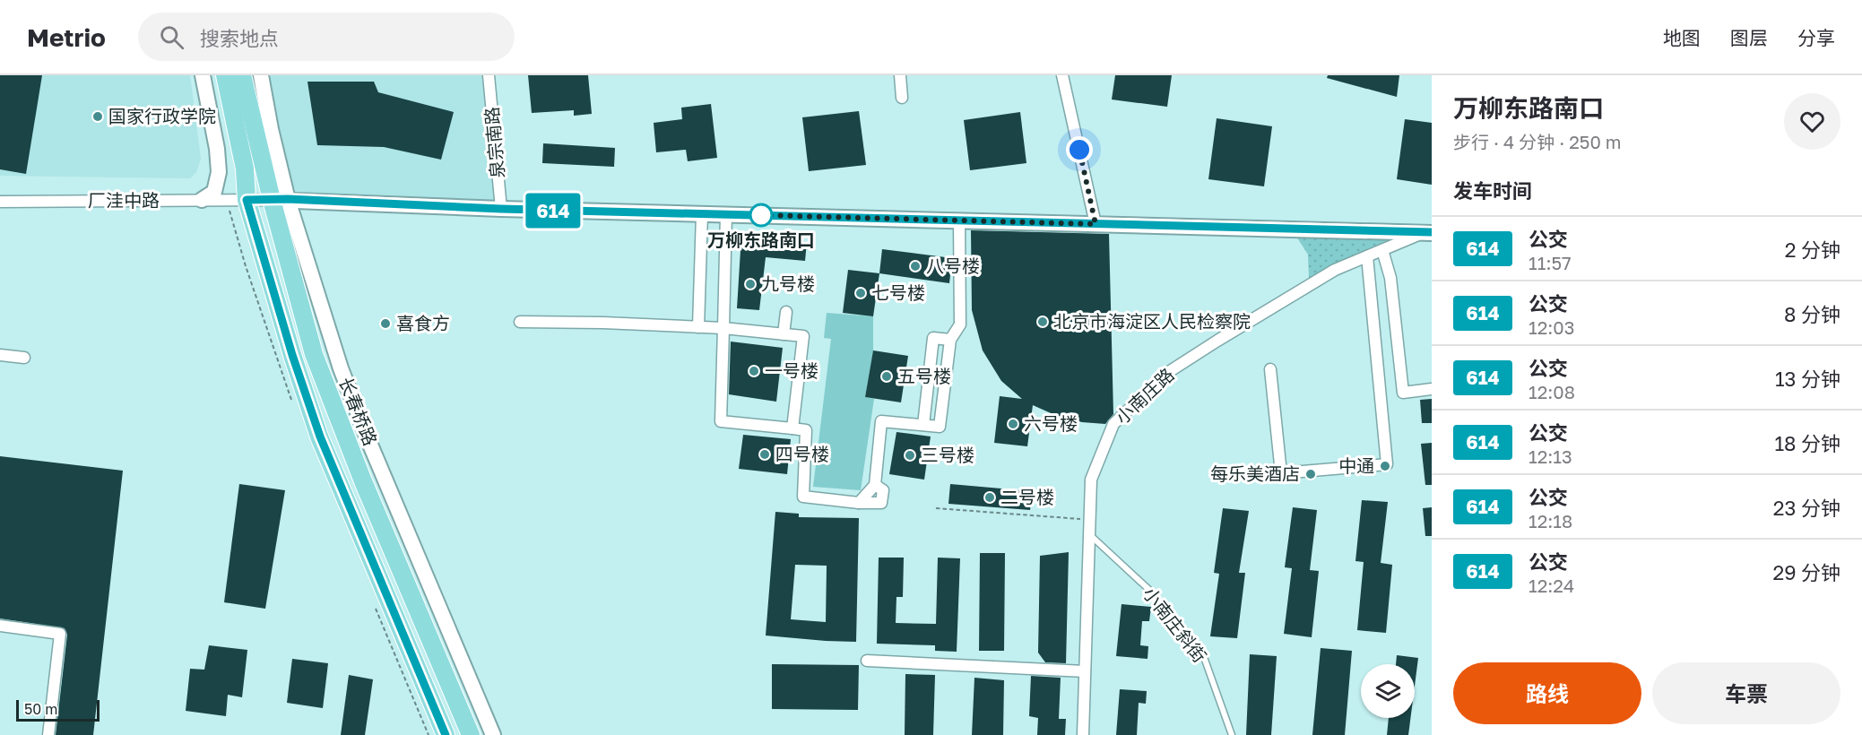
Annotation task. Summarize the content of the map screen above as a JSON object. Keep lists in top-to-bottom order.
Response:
{
  "streets": {
    "main road": ["长春桥路"],
    "street": ["泉宗南路", "厂洼中路", "小南庄路"],
    "lane": ["小南庄斜街"]
  },
  "crossings": [
    ["厂洼中路", "长春桥路"],
    ["小南庄路", "小南庄斜街"]
  ],
  "places": [
    "国家行政学院",
    "万柳东路南口",
    "八号楼",
    "九号楼",
    "七号楼",
    "北京市海淀区人民检察院",
    "喜食方",
    "一号楼",
    "五号楼",
    "六号楼",
    "四号楼",
    "三号楼",
    "中通",
    "每乐美酒店",
    "二号楼"
  ],
  "lines": ["bus line 614"],
  "scale_bar": "50 m",
  "page": {
    "header": "Metrio",
    "search": "搜索地点",
    "nav": ["地图", "图层", "分享"],
    "on_map": "614",
    "heading": [
      ["万柳东路南口", "步行 · 4 分钟 · 250 m"],
      "发车时间"
    ],
    "list": [
      {
        "mark": "614",
        "name": "公交",
        "note": "11:57",
        "value": "2 分钟"
      },
      {
        "mark": "614",
        "name": "公交",
        "note": "12:03",
        "value": "8 分钟"
      },
      {
        "mark": "614",
        "name": "公交",
        "note": "12:08",
        "value": "13 分钟"
      },
      {
        "mark": "614",
        "name": "公交",
        "note": "12:13",
        "value": "18 分钟"
      },
      {
        "mark": "614",
        "name": "公交",
        "note": "12:18",
        "value": "23 分钟"
      },
      {
        "mark": "614",
        "name": "公交",
        "note": "12:24",
        "value": "29 分钟"
      }
    ],
    "buttons": ["路线", "车票"],
    "scale": "50 m"
  }
}
